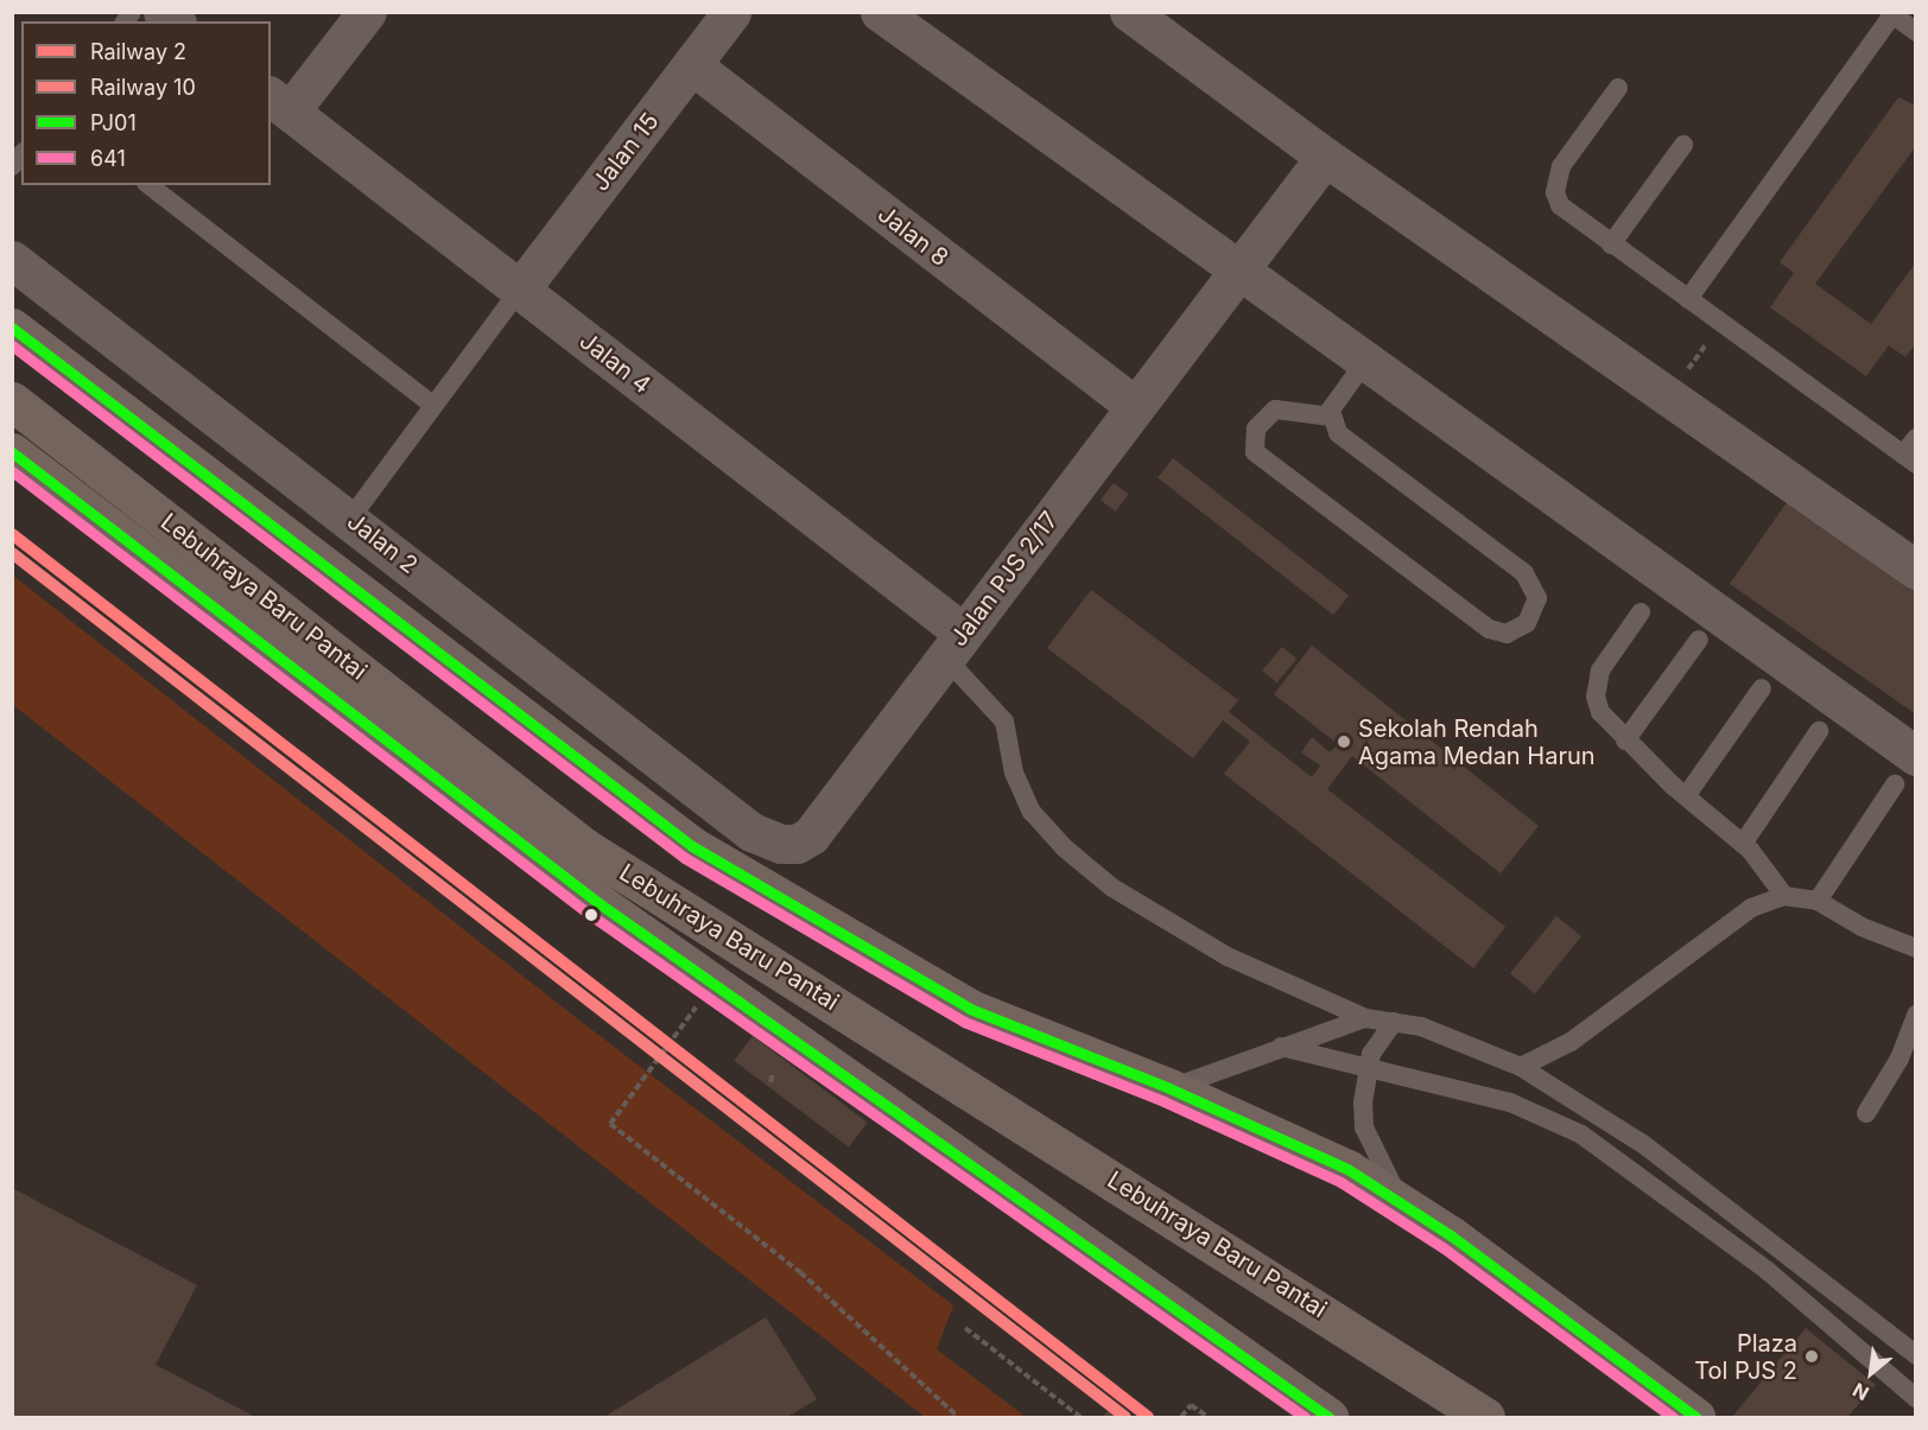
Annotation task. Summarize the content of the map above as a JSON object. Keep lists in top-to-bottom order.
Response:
{
  "streets": {
    "highway": ["Lebuhraya Baru Pantai"],
    "street": [
      "Jalan 15",
      "Jalan 8",
      "Jalan 4",
      "Jalan 2",
      "Jalan PJS 2/17"
    ]
  },
  "crossings": [
    ["Jalan 15", "Jalan 8"],
    ["Jalan 15", "Jalan 4"],
    ["Jalan 8", "Jalan PJS 2/17"],
    ["Jalan 4", "Jalan PJS 2/17"],
    ["Jalan 2", "Jalan PJS 2/17"]
  ],
  "places": ["Sekolah Rendah Agama Medan Harun", "Plaza Tol PJS 2"],
  "lines": [
    "transit line PJ01",
    "transit line 641",
    "rail line 2",
    "rail line 10"
  ],
  "legend": [
    "Railway 2",
    "Railway 10",
    "PJ01",
    "641"
  ],
  "north": "bottom left"
}
